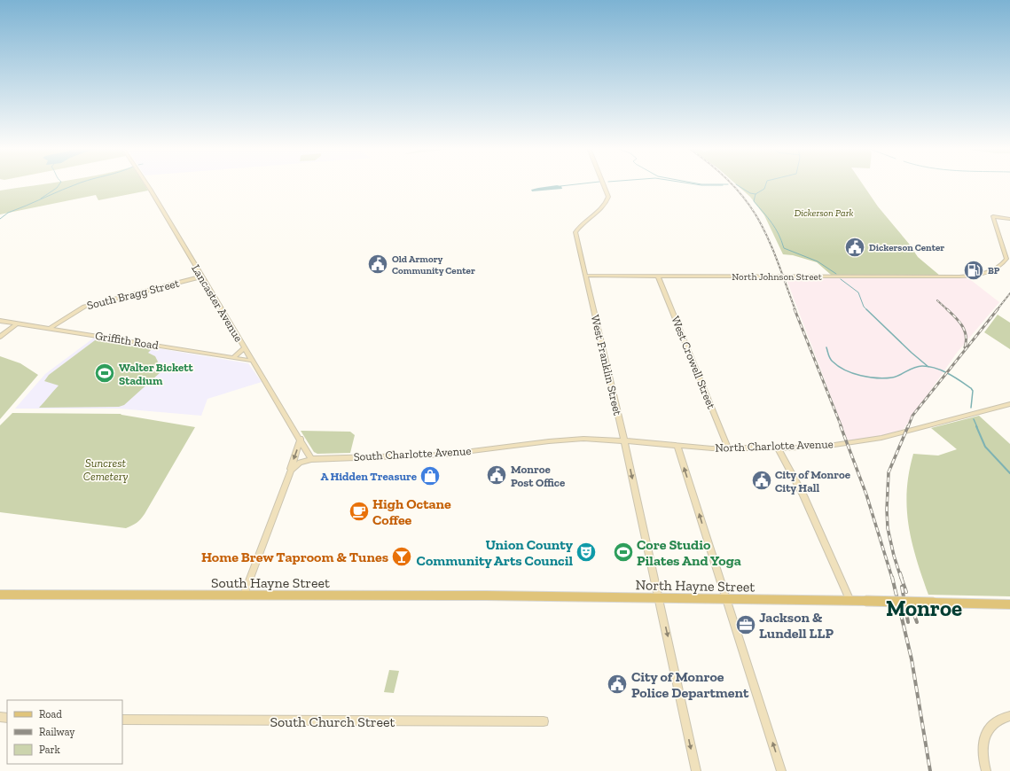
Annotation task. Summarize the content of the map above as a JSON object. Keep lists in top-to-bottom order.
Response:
{
  "streets": {
    "main road": [
      "North Johnson Street",
      "South Bragg Street",
      "Lancaster Avenue",
      "Griffith Road",
      "West Crowell Street",
      "West Franklin Street",
      "North Charlotte Avenue",
      "South Charlotte Avenue",
      "South Hayne Street",
      "North Hayne Street",
      "South Church Street"
    ]
  },
  "crossings": [
    ["North Johnson Street", "West Crowell Street"],
    ["North Johnson Street", "West Franklin Street"],
    ["South Bragg Street", "Lancaster Avenue"],
    ["South Bragg Street", "Griffith Road"],
    ["Lancaster Avenue", "Griffith Road"],
    ["Lancaster Avenue", "South Charlotte Avenue"],
    ["West Crowell Street", "North Charlotte Avenue"],
    ["West Franklin Street", "North Charlotte Avenue"],
    ["West Franklin Street", "North Hayne Street"],
    ["North Charlotte Avenue", "South Charlotte Avenue"],
    ["South Hayne Street", "North Hayne Street"]
  ],
  "one_way": ["West Franklin Street"],
  "districts": ["Monroe"],
  "parks": ["Dickerson Park", "Suncrest Cemetery"],
  "places": {
    "public building": [
      "Dickerson Center",
      "Old Armory Community Center",
      "Monroe Post Office",
      "City of Monroe City Hall",
      "City of Monroe Police Department"
    ],
    "fuel station": ["BP"],
    "sports": ["Walter Bickett Stadium", "Core Studio Pilates And Yoga"],
    "shop": ["A Hidden Treasure"],
    "cafe": ["High Octane Coffee"],
    "theatre": ["Union County Community Arts Council"],
    "bar": ["Home Brew Taproom & Tunes"],
    "office": ["Jackson & Lundell LLP"]
  },
  "legend": ["Road", "Railway", "Park"]
}
